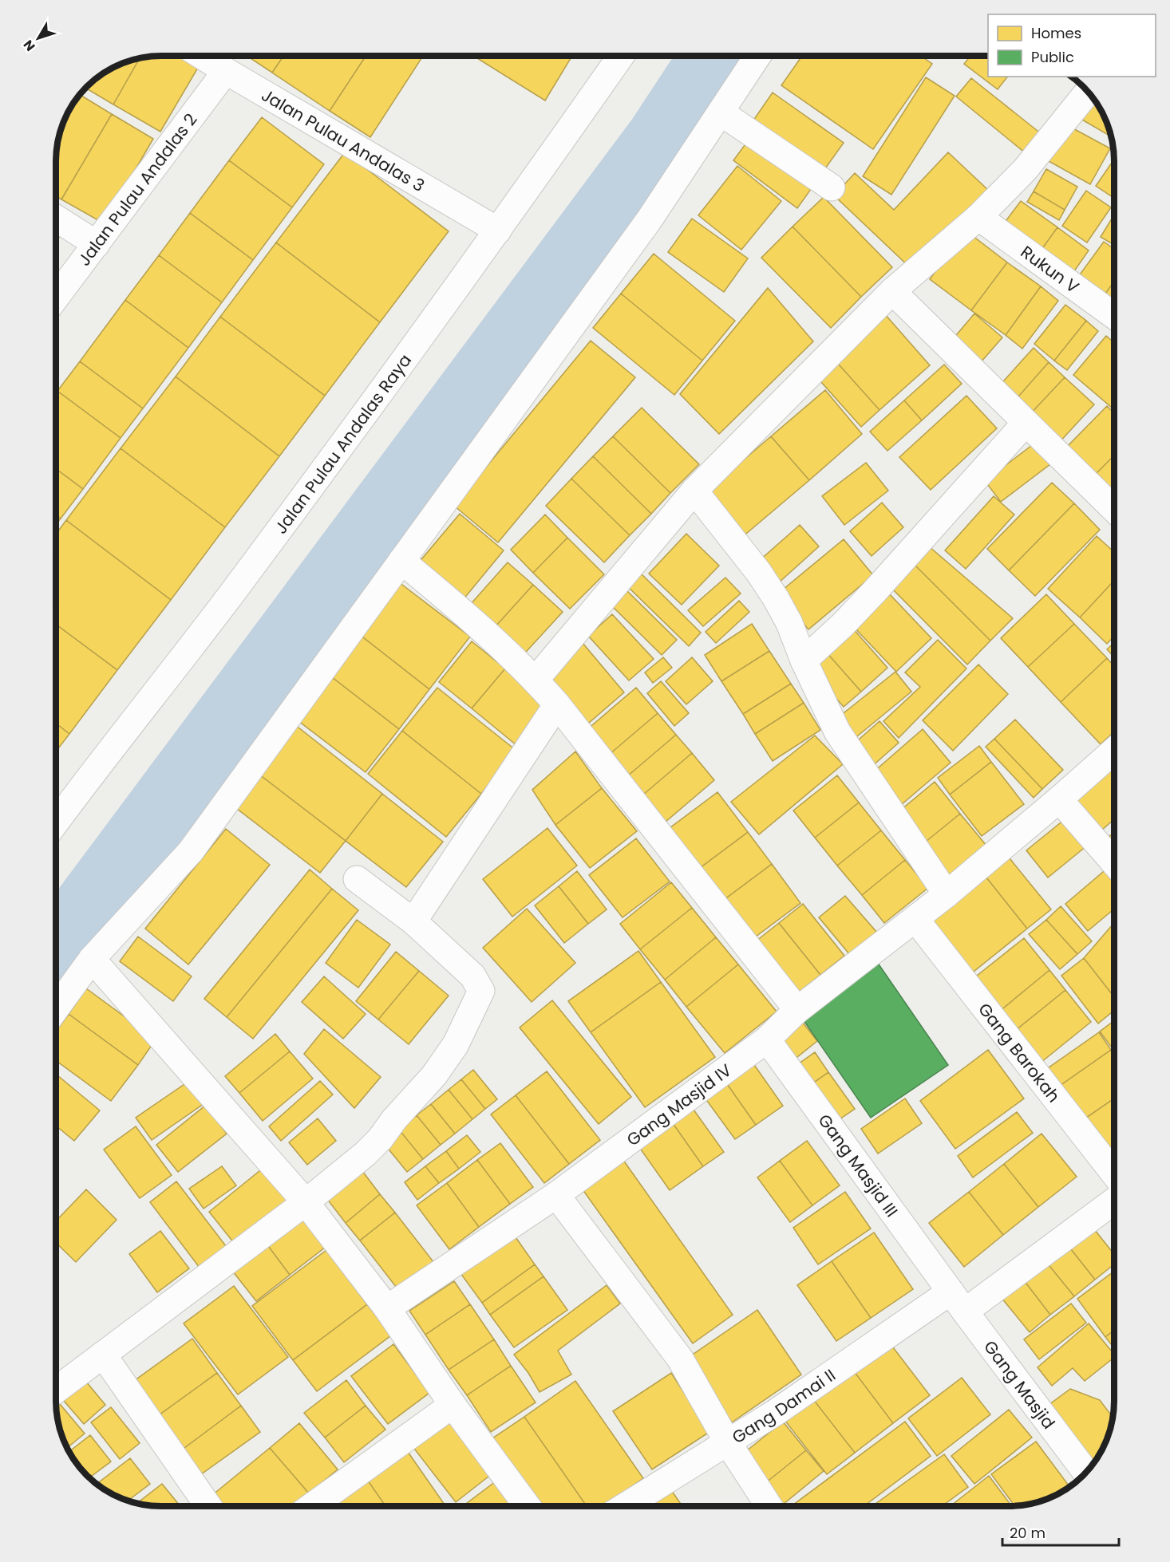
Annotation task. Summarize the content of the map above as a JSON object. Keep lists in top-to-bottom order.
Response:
{
  "streets": {
    "street": [
      "Jalan Pulau Andalas 3",
      "Jalan Pulau Andalas 2",
      "Rukun V",
      "Jalan Pulau Andalas Raya",
      "Gang Barokah",
      "Gang Masjid IV",
      "Gang Masjid III",
      "Gang Masjid",
      "Gang Damai II"
    ]
  },
  "crossings": [
    ["Jalan Pulau Andalas 3", "Jalan Pulau Andalas 2"],
    ["Jalan Pulau Andalas 3", "Jalan Pulau Andalas Raya"],
    ["Gang Barokah", "Gang Masjid IV"],
    ["Gang Masjid IV", "Gang Masjid III"],
    ["Gang Masjid III", "Gang Masjid"],
    ["Gang Masjid III", "Gang Damai II"],
    ["Gang Masjid", "Gang Damai II"]
  ],
  "legend": ["Homes", "Public"],
  "scale_bar": "20 m",
  "north": "bottom left"
}
